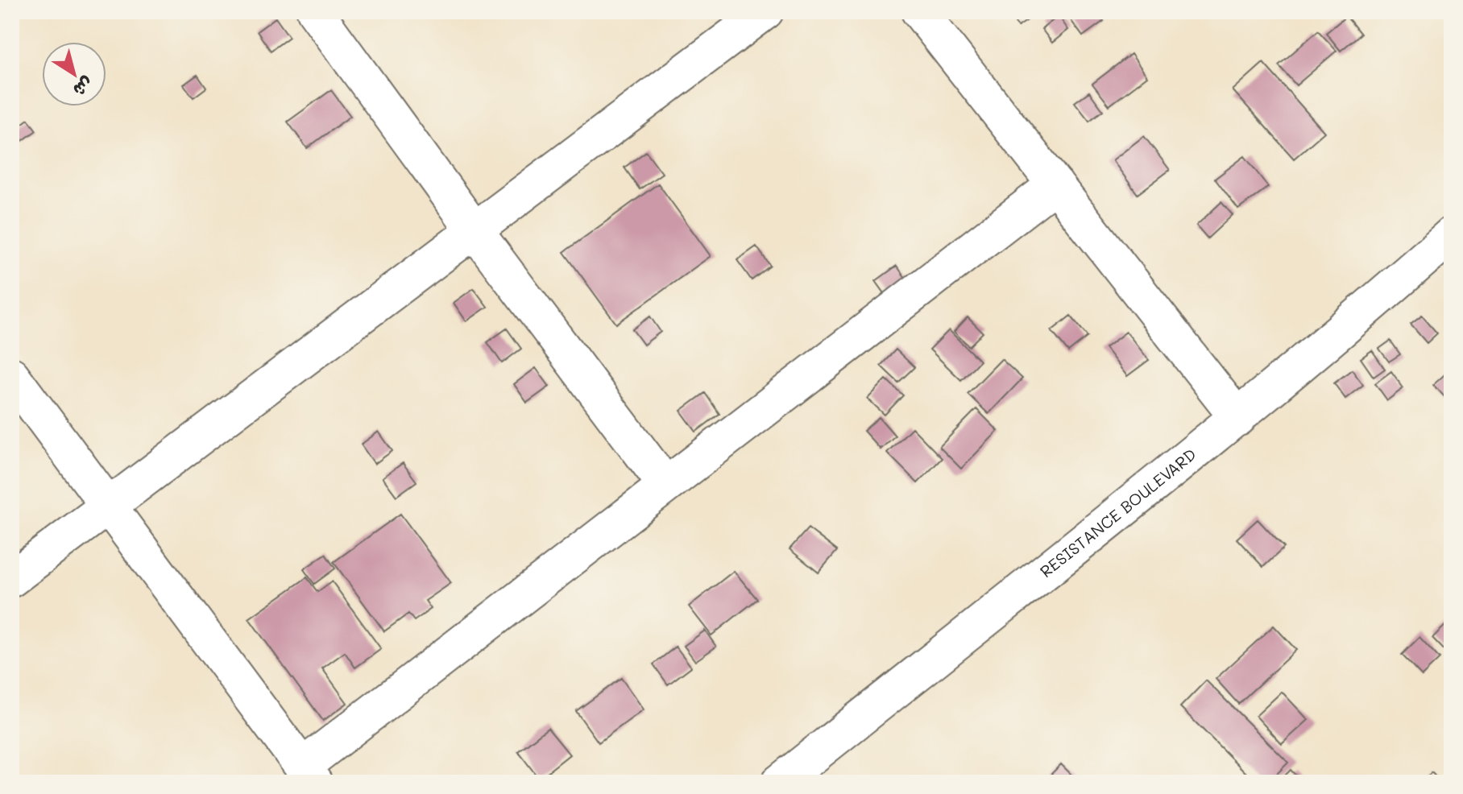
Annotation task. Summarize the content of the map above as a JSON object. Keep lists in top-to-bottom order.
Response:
{
  "streets": {
    "main road": ["RESISTANCE BOULEVARD"]
  },
  "north": "bottom right"
}
